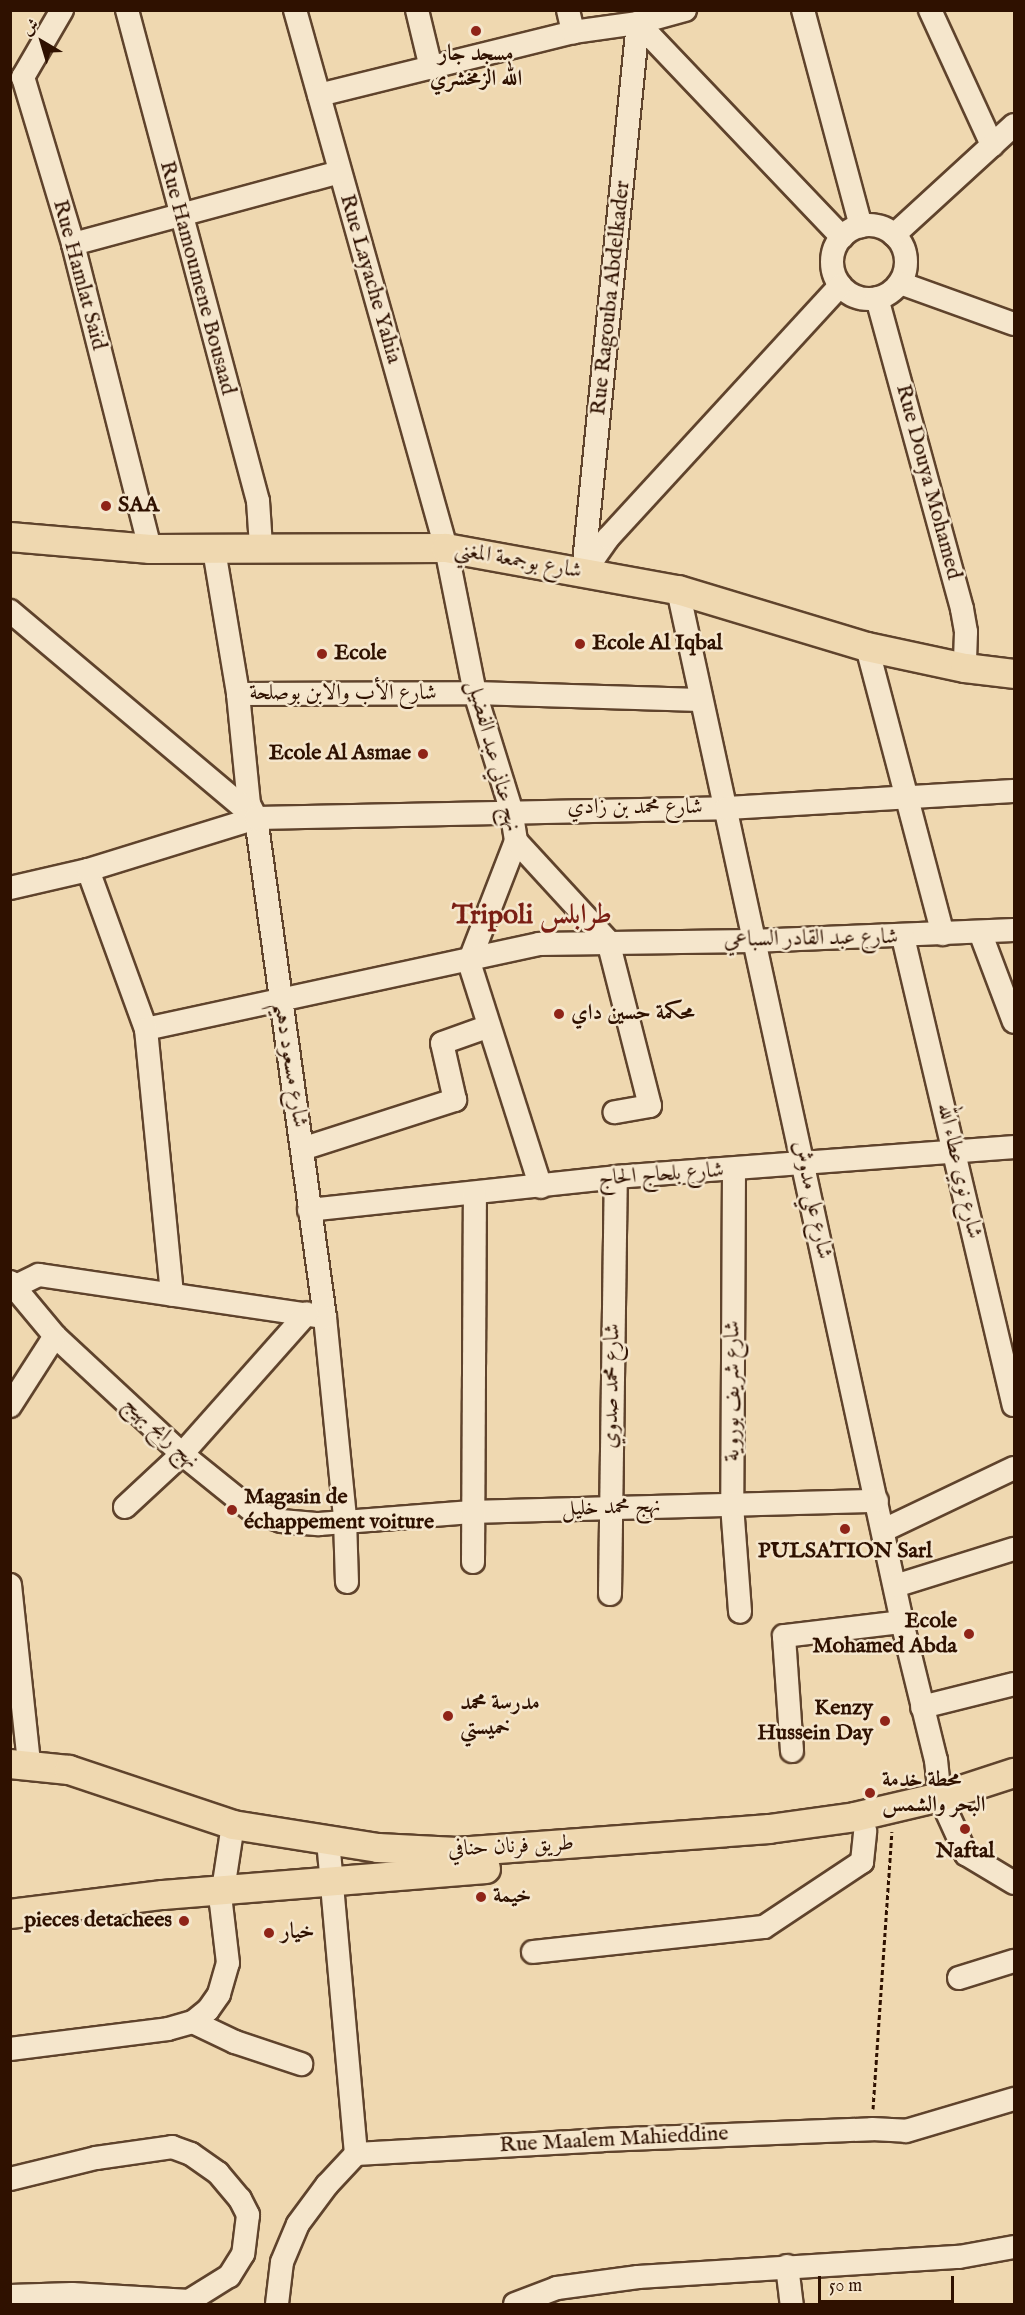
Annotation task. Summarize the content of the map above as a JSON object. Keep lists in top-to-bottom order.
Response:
{
  "streets": {
    "main road": ["شارع بوجمعة المغني", "طريق فرنان حنافي"],
    "street": [
      "Rue Hamlat Saïd",
      "Rue Hamoumene Bousaad",
      "Rue Layache Yahia",
      "Rue Ragouba Abdelkader",
      "Rue Douya Mohamed",
      "شارع الأب والابن بوصلحة",
      "نهج عناني عبد الفضيل",
      "شارع محمد بن زادي",
      "شارع عبد القادر السباعي",
      "شارع مسعود دهيم",
      "شارع نوي عطاء الله",
      "شارع بلحاج الحاج",
      "شارع علي مدوش",
      "شارع محمد صدوي",
      "شارع شريف بوروية",
      "نهج رابح بهيج",
      "نهج محمد خليل",
      "Rue Maalem Mahieddine"
    ]
  },
  "crossings": [
    ["Rue Hamlat Saïd", "شارع بوجمعة المغني"],
    ["Rue Hamoumene Bousaad", "شارع بوجمعة المغني"],
    ["Rue Layache Yahia", "شارع بوجمعة المغني"],
    ["Rue Layache Yahia", "نهج عناني عبد الفضيل"],
    ["Rue Ragouba Abdelkader", "شارع بوجمعة المغني"],
    ["Rue Douya Mohamed", "شارع بوجمعة المغني"],
    ["شارع بوجمعة المغني", "نهج عناني عبد الفضيل"],
    ["شارع بوجمعة المغني", "شارع مسعود دهيم"],
    ["شارع بوجمعة المغني", "شارع علي مدوش"],
    ["شارع الأب والابن بوصلحة", "نهج عناني عبد الفضيل"],
    ["شارع الأب والابن بوصلحة", "شارع مسعود دهيم"],
    ["شارع الأب والابن بوصلحة", "شارع علي مدوش"],
    ["نهج عناني عبد الفضيل", "شارع محمد بن زادي"],
    ["نهج عناني عبد الفضيل", "شارع عبد القادر السباعي"],
    ["شارع محمد بن زادي", "شارع مسعود دهيم"],
    ["شارع محمد بن زادي", "شارع علي مدوش"],
    ["شارع عبد القادر السباعي", "شارع مسعود دهيم"],
    ["شارع عبد القادر السباعي", "شارع نوي عطاء الله"],
    ["شارع عبد القادر السباعي", "شارع علي مدوش"],
    ["شارع مسعود دهيم", "شارع بلحاج الحاج"],
    ["شارع مسعود دهيم", "نهج رابح بهيج"],
    ["شارع مسعود دهيم", "نهج محمد خليل"],
    ["شارع نوي عطاء الله", "شارع بلحاج الحاج"],
    ["شارع بلحاج الحاج", "شارع علي مدوش"],
    ["شارع بلحاج الحاج", "شارع محمد صدوي"],
    ["شارع بلحاج الحاج", "شارع شريف بوروية"],
    ["شارع علي مدوش", "نهج محمد خليل"],
    ["شارع علي مدوش", "طريق فرنان حنافي"],
    ["شارع محمد صدوي", "نهج محمد خليل"],
    ["شارع شريف بوروية", "نهج محمد خليل"],
    ["نهج رابح بهيج", "نهج محمد خليل"]
  ],
  "districts": ["Tripoli طرابلس"],
  "places": [
    "مسجد جار الله الزمخشري",
    "SAA",
    "Ecole Al Iqbal",
    "Ecole",
    "Ecole Al Asmae",
    "محكمة حسين داي",
    "Magasin de échappement voiture",
    "PULSATION Sarl",
    "Ecole Mohamed Abda",
    "مدرسة محمد خميستي",
    "Kenzy Hussein Day",
    "محطة خدمة البحر والشمس",
    "Naftal",
    "خيمة",
    "pieces detachees",
    "خيار"
  ],
  "scale_bar": "50 m",
  "north": "top left"
}
